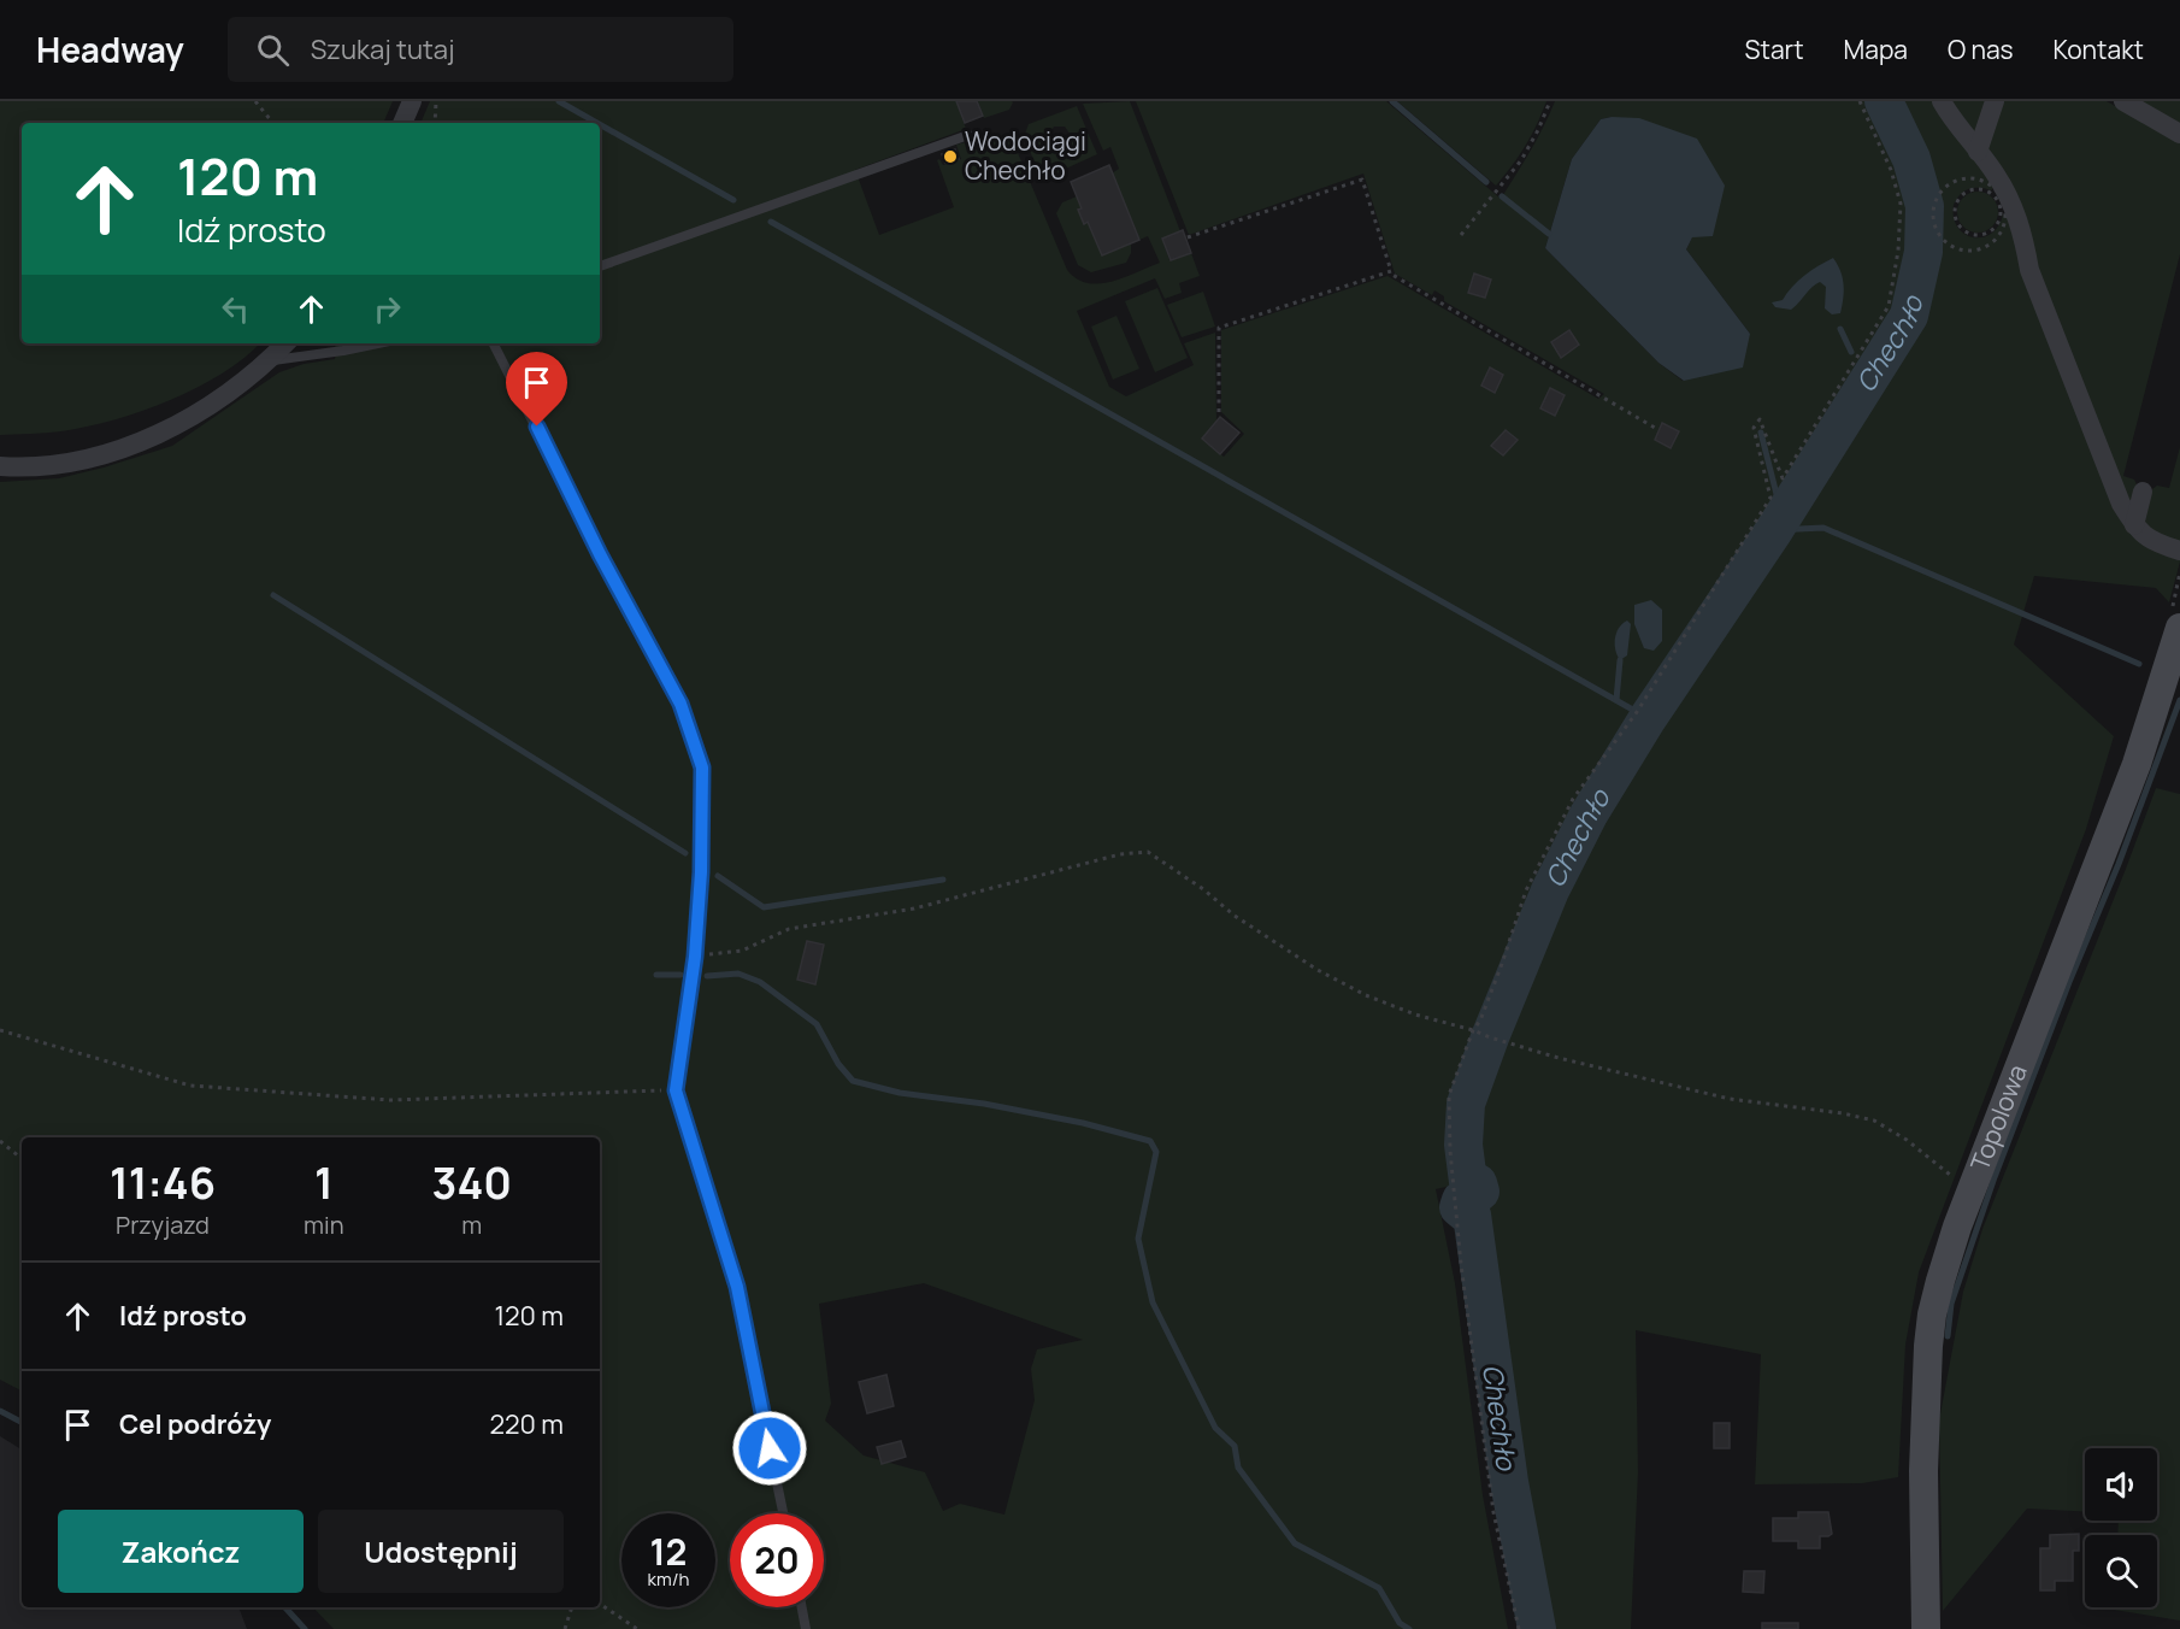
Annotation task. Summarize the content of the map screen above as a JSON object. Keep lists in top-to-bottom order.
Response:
{
  "streets": {
    "street": ["Topolowa"]
  },
  "water": ["Chechło"],
  "places": ["Wodociągi Chechło"],
  "page": {
    "header": "Headway",
    "search": "Szukaj tutaj",
    "nav": [
      "Start",
      "Mapa",
      "O nas",
      "Kontakt"
    ],
    "turn": ["120 m", "Idź prosto"],
    "eta": [
      "11:46",
      "Przyjazd",
      "1",
      "min",
      "340",
      "m"
    ],
    "list": [
      {
        "name": "Idź prosto",
        "value": "120 m"
      },
      {
        "name": "Cel podróży",
        "value": "220 m"
      }
    ],
    "buttons": ["Zakończ", "Udostępnij"],
    "speed": "12 km/h",
    "limit": "20"
  }
}
